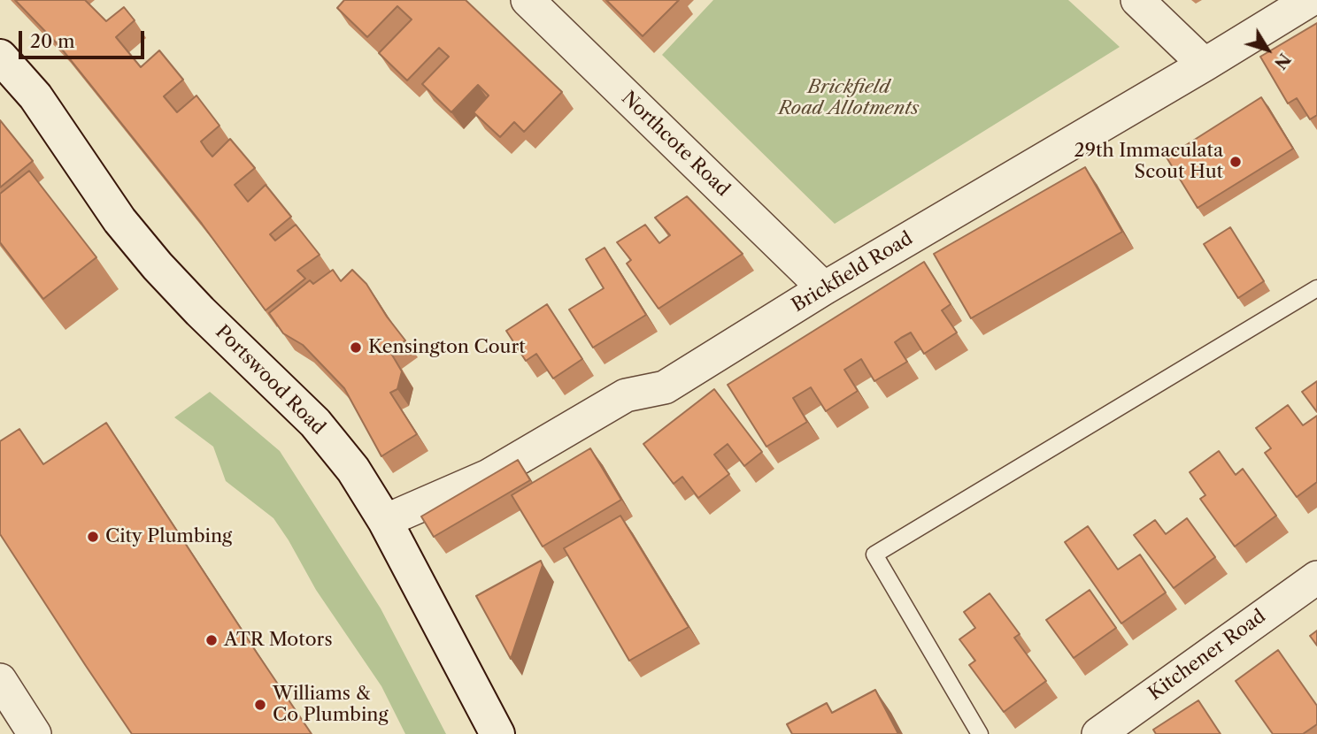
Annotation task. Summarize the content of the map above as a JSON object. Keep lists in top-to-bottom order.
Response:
{
  "streets": {
    "street": [
      "Northcote Road",
      "Brickfield Road",
      "Portswood Road",
      "Kitchener Road"
    ]
  },
  "crossings": [
    ["Northcote Road", "Brickfield Road"],
    ["Brickfield Road", "Portswood Road"]
  ],
  "parks": ["Brickfield Road Allotments"],
  "places": [
    "29th Immaculata Scout Hut",
    "Kensington Court",
    "City Plumbing",
    "ATR Motors",
    "Williams & Co Plumbing"
  ],
  "scale_bar": "20 m",
  "north": "bottom right"
}
